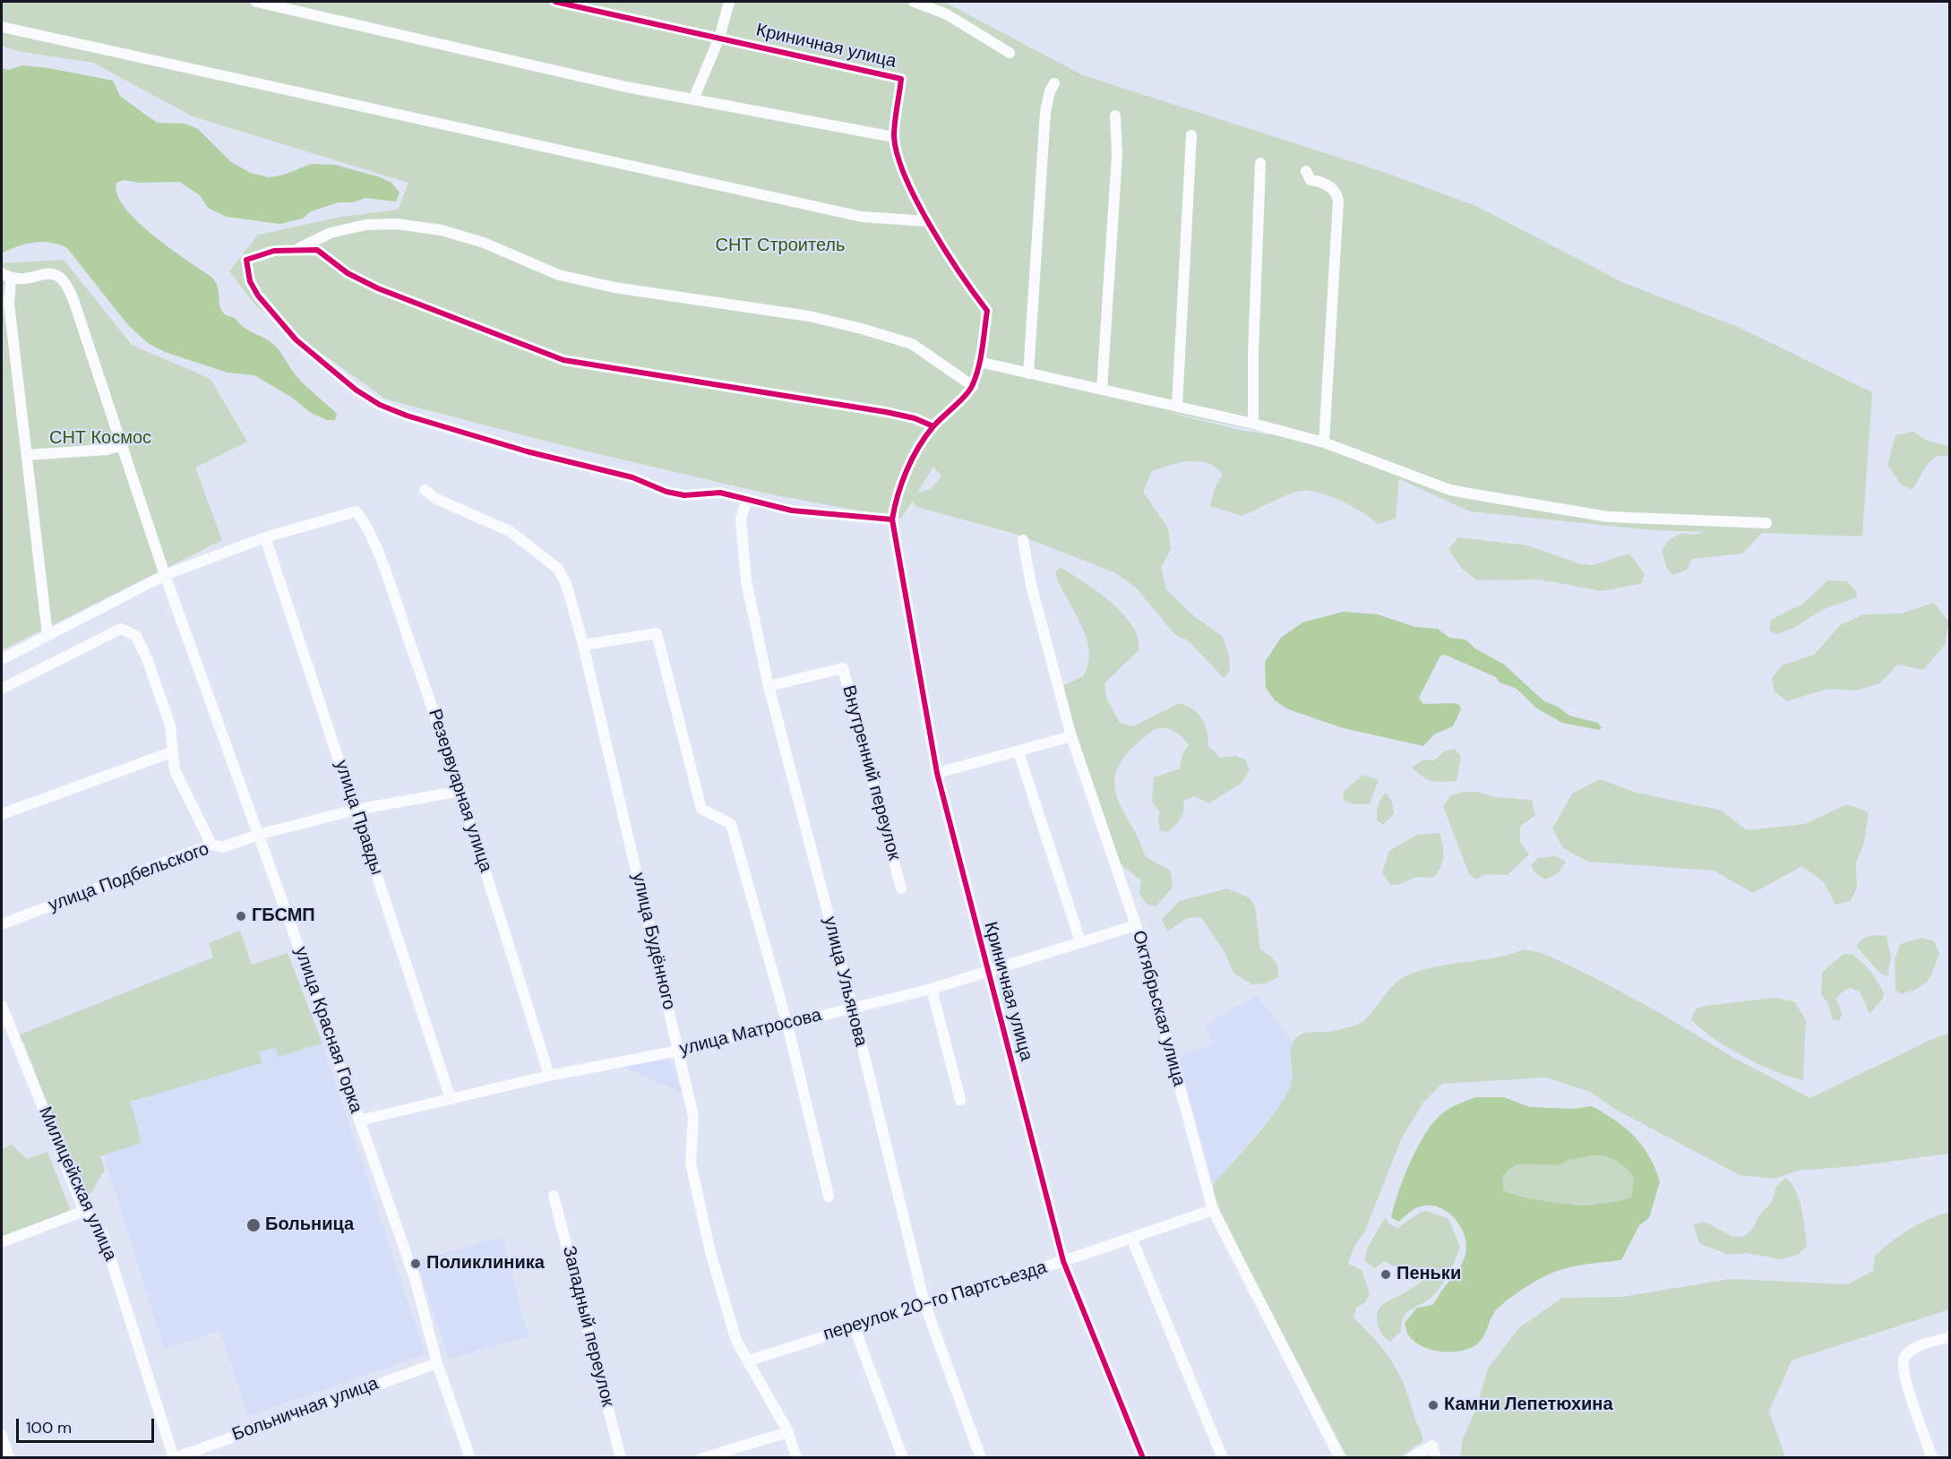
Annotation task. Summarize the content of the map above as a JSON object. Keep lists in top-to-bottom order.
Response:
{
  "streets": {
    "street": [
      "Криничная улица",
      "Внутренний переулок",
      "Резервуарная улица",
      "улица Правды",
      "улица Подбельского",
      "улица Будённого",
      "улица Ульянова",
      "Октябрьская улица",
      "улица Красная Горка",
      "улица Матросова",
      "Милицейская улица",
      "переулок 20-го Партсъезда",
      "Западный переулок",
      "Больничная улица"
    ]
  },
  "crossings": [
    ["Криничная улица", "улица Матросова"],
    ["Криничная улица", "переулок 20-го Партсъезда"],
    ["Внутренний переулок", "улица Ульянова"],
    ["Резервуарная улица", "улица Правды"],
    ["Резервуарная улица", "улица Подбельского"],
    ["Резервуарная улица", "улица Матросова"],
    ["улица Правды", "улица Подбельского"],
    ["улица Правды", "улица Матросова"],
    ["улица Подбельского", "улица Красная Горка"],
    ["улица Будённого", "улица Матросова"],
    ["улица Будённого", "переулок 20-го Партсъезда"],
    ["улица Ульянова", "улица Матросова"],
    ["улица Ульянова", "переулок 20-го Партсъезда"],
    ["Октябрьская улица", "улица Матросова"],
    ["Октябрьская улица", "переулок 20-го Партсъезда"],
    ["улица Красная Горка", "улица Матросова"],
    ["улица Красная Горка", "Больничная улица"],
    ["Милицейская улица", "Больничная улица"]
  ],
  "parks": ["СНТ Строитель", "СНТ Космос"],
  "places": [
    "ГБСМП",
    "Больница",
    "Поликлиника",
    "Пеньки",
    "Камни Лепетюхина"
  ],
  "scale_bar": "100 m"
}
